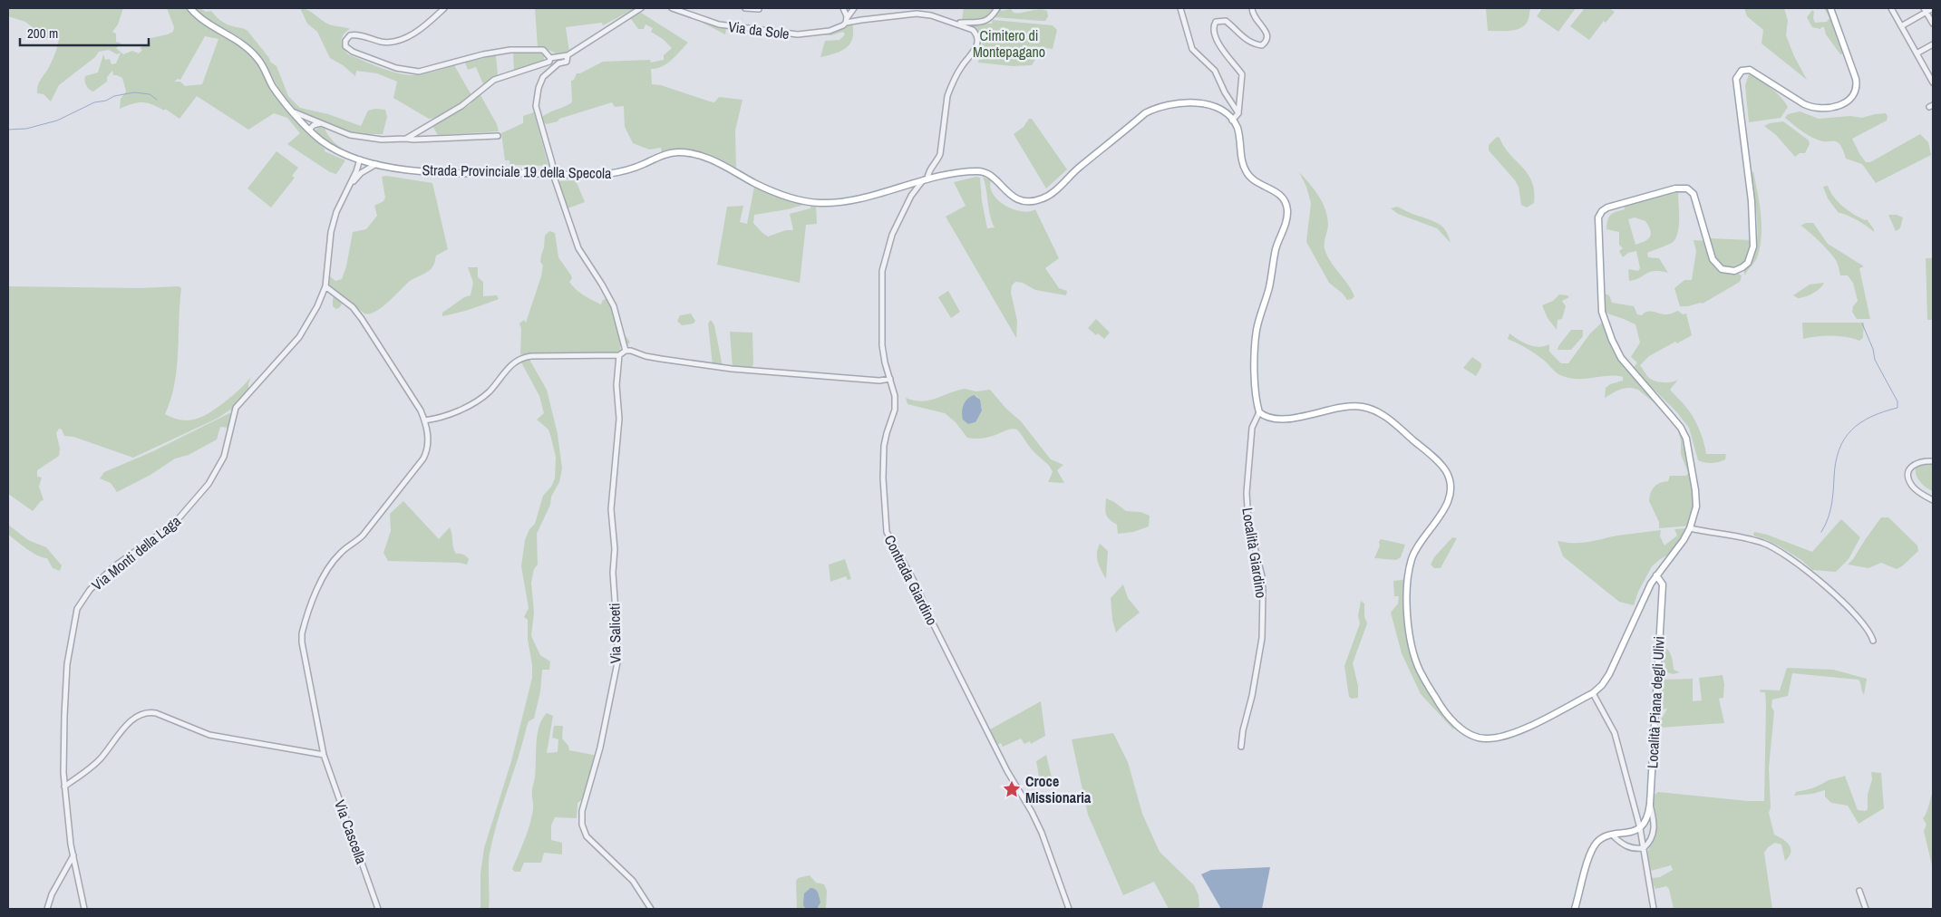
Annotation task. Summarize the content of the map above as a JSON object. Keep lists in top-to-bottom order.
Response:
{
  "streets": {
    "main road": ["Strada Provinciale 19 della Specola", "Località Piana degli Ulivi"],
    "street": [
      "Via da Sole",
      "Via Monti della Laga",
      "Località Giardino",
      "Contrada Giardino",
      "Via Saliceti",
      "Via Cascella"
    ]
  },
  "crossings": [
    ["Via da Sole", "Contrada Giardino"],
    ["Strada Provinciale 19 della Specola", "Via Monti della Laga"],
    ["Strada Provinciale 19 della Specola", "Contrada Giardino"],
    ["Via Monti della Laga", "Via Cascella"]
  ],
  "parks": ["Cimitero di Montepagano"],
  "places": {
    "place": ["Croce Missionaria"]
  },
  "scale_bar": "200 m"
}
